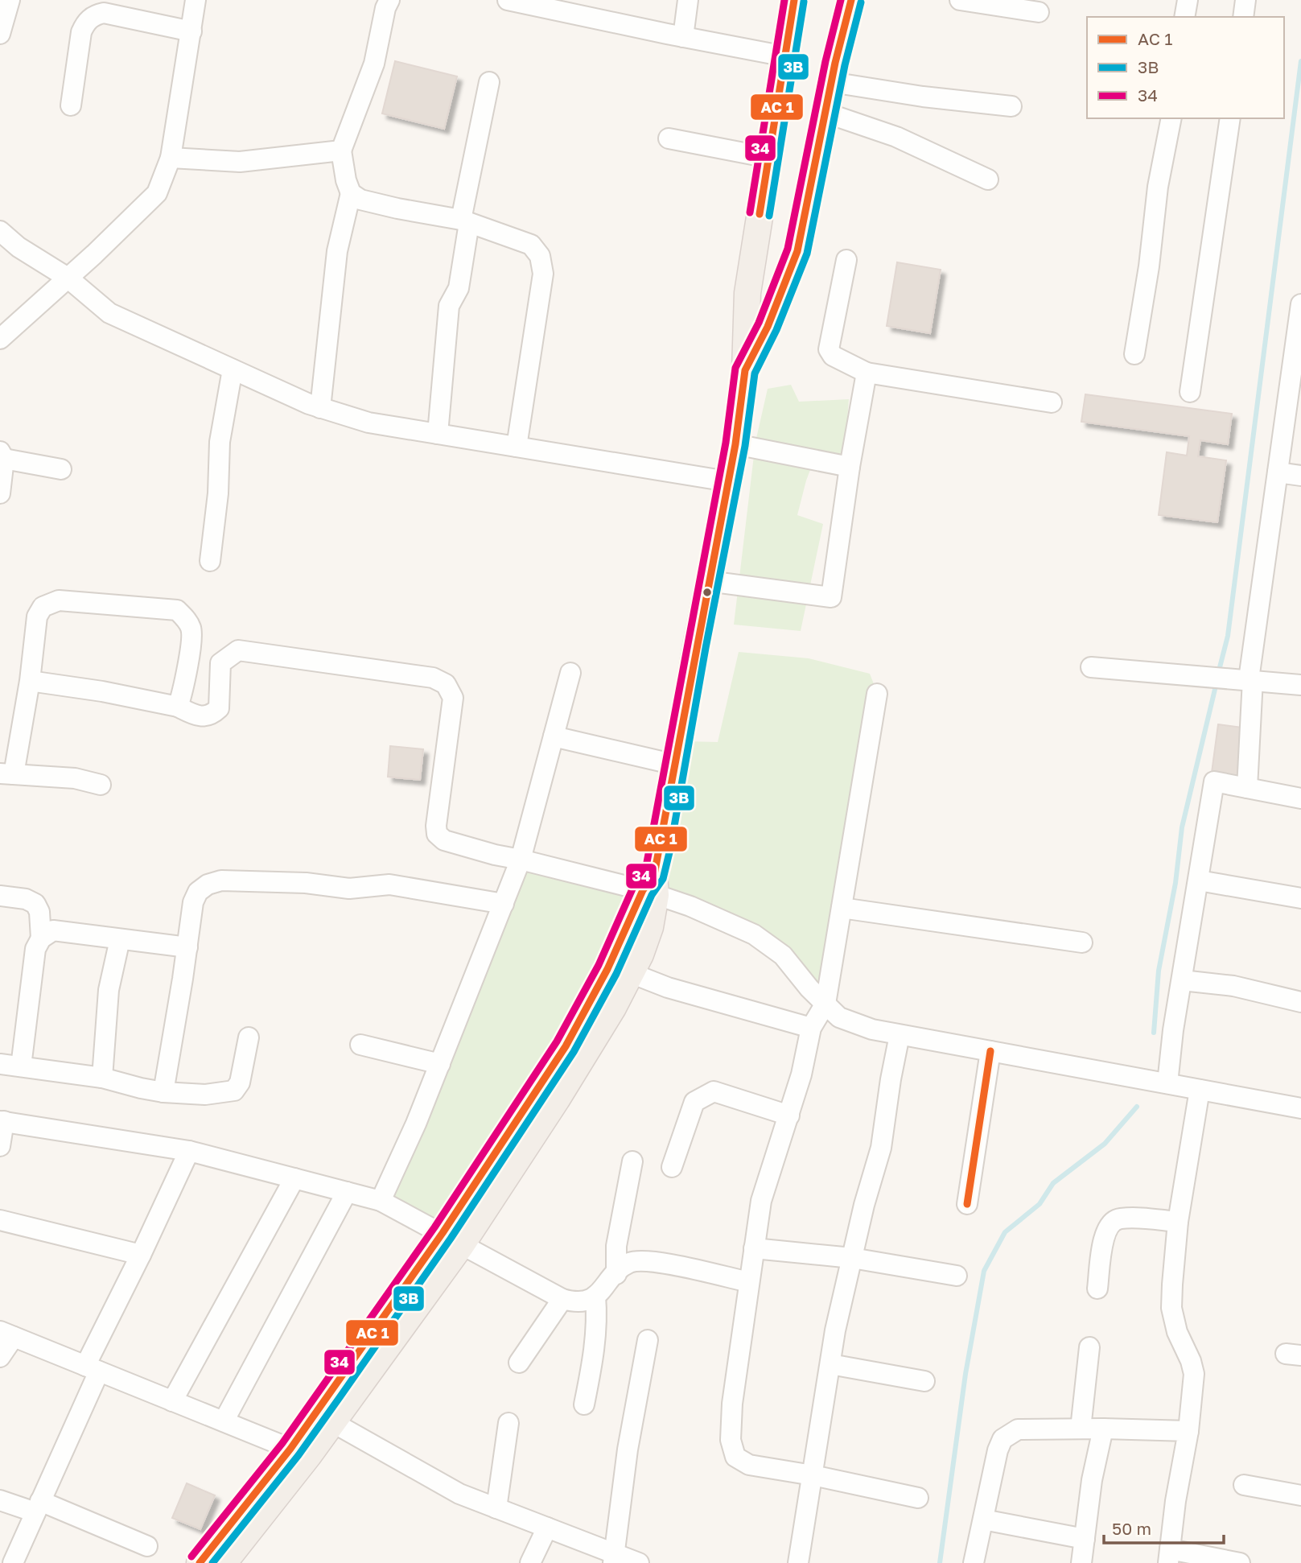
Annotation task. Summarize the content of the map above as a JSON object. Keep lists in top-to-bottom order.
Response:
{
  "lines": ["transit line 34", "transit line 3B"],
  "legend": ["AC 1", "3B", "34"],
  "scale_bar": "50 m"
}
